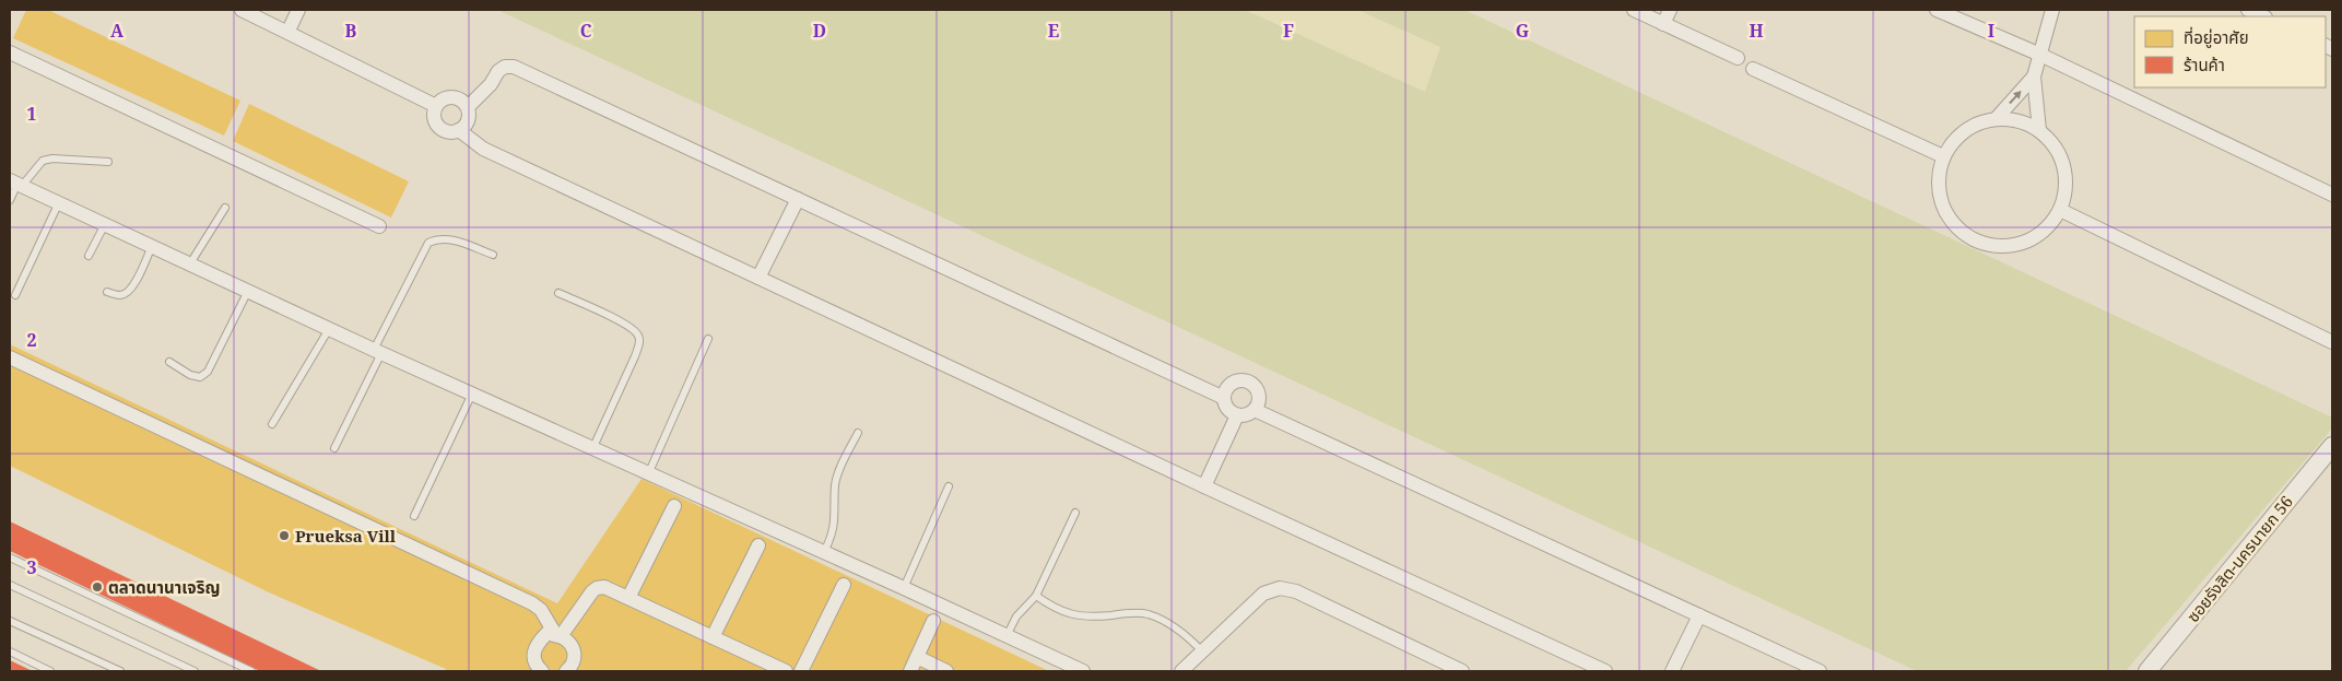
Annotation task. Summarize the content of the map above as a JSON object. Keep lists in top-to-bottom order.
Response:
{
  "streets": {
    "street": ["ซอยรังสิต-นครนายก 56"]
  },
  "places": ["Prueksa Vill", "ตลาดนานาเจริญ"],
  "legend": ["ที่อยู่อาศัย", "ร้านค้า"],
  "grid": {
    "columns": [
      "A",
      "B",
      "C",
      "D",
      "E",
      "F",
      "G",
      "H",
      "I"
    ],
    "rows": ["1", "2", "3"]
  }
}
